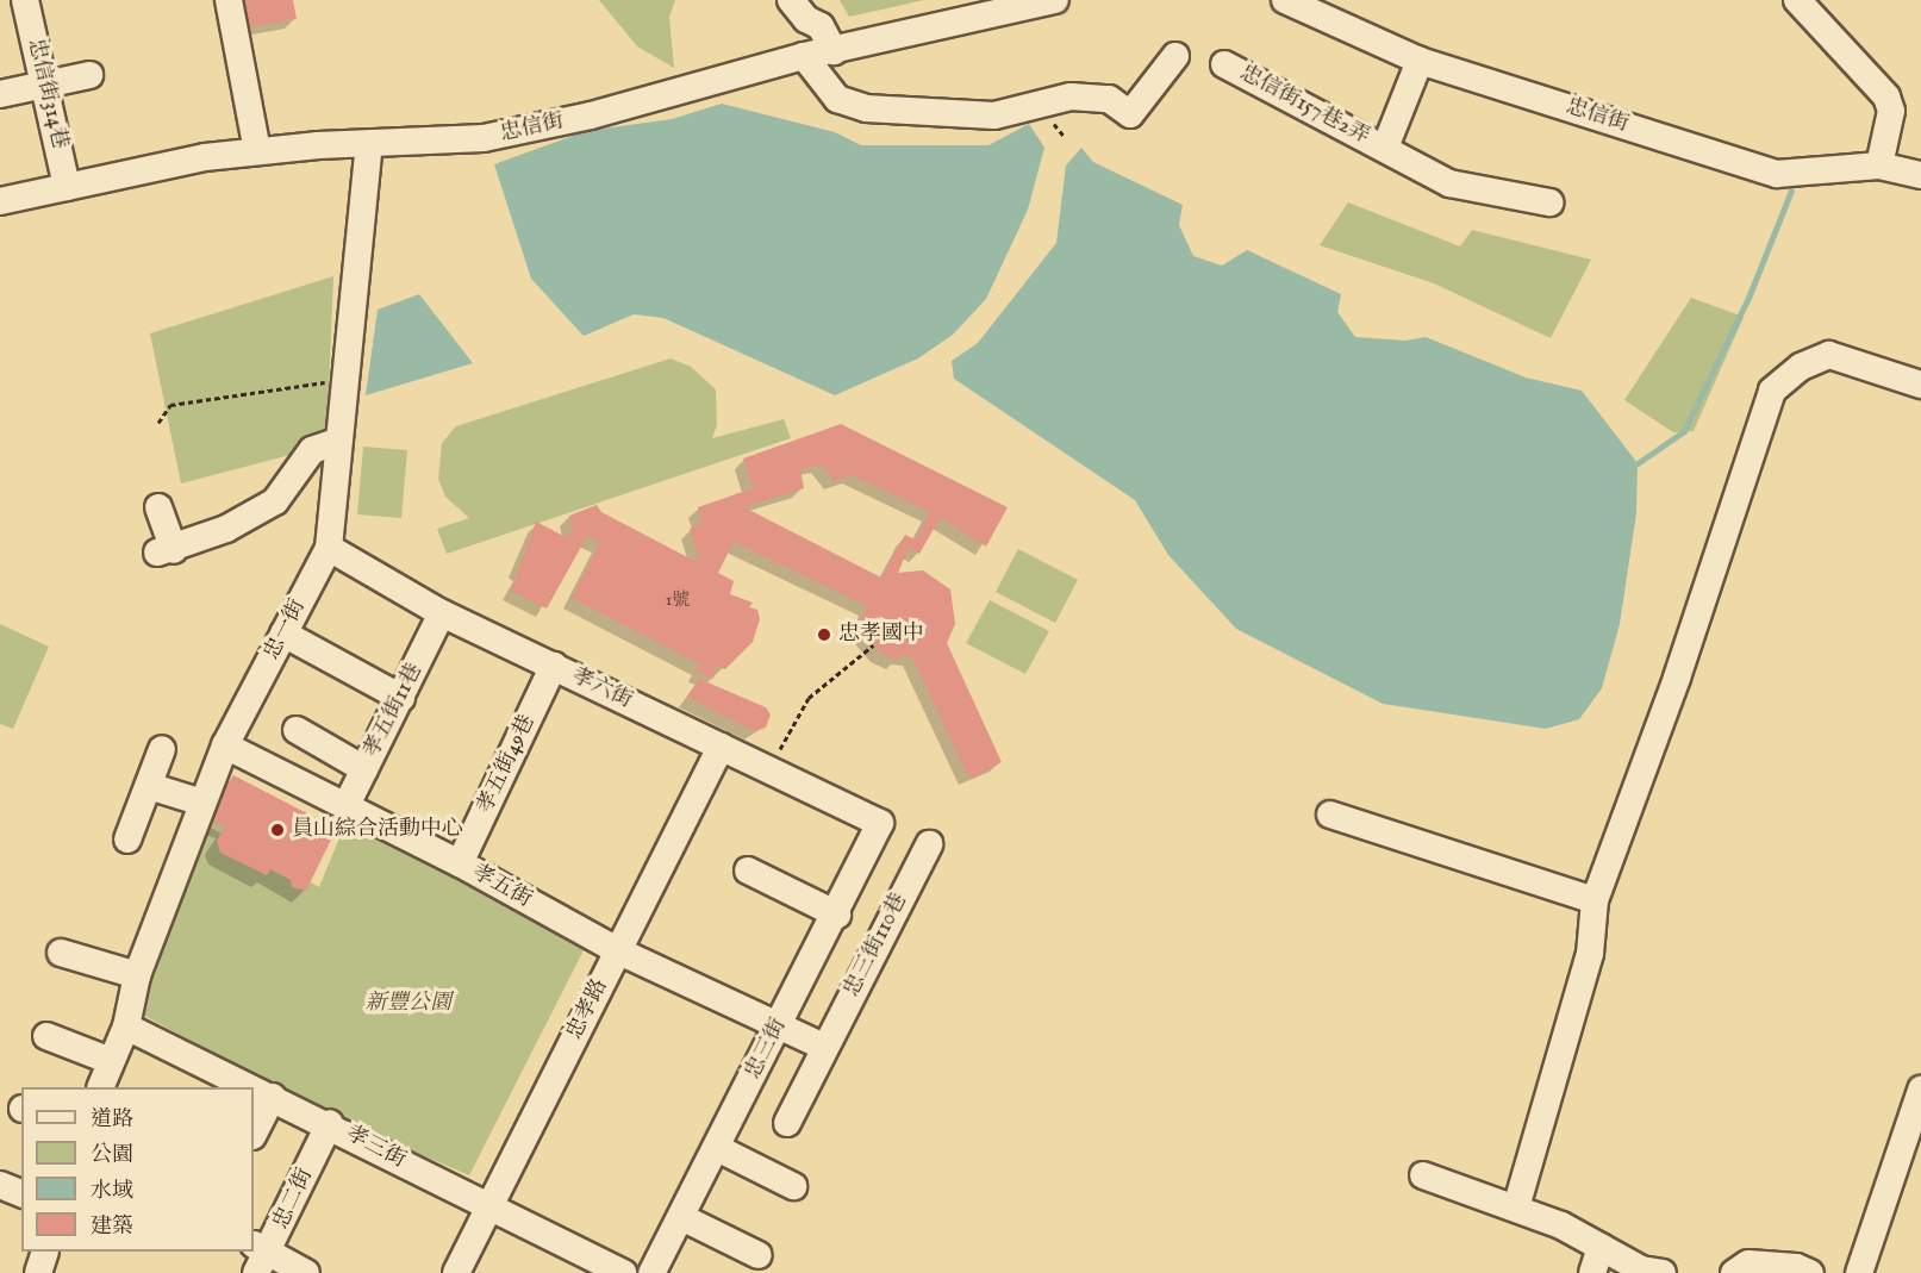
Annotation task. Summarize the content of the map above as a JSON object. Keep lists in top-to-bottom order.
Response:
{
  "streets": {
    "street": [
      "忠信街314巷",
      "忠信街157巷2弄",
      "忠信街",
      "忠一街",
      "孝六街",
      "孝五街11巷",
      "孝五街49巷",
      "孝五街",
      "忠三街110巷",
      "忠孝路",
      "忠三街",
      "孝三街",
      "忠二街"
    ]
  },
  "crossings": [
    ["忠信街314巷", "忠信街"],
    ["忠信街", "忠一街"],
    ["忠一街", "孝六街"],
    ["忠一街", "孝五街"],
    ["忠一街", "孝三街"],
    ["孝六街", "孝五街11巷"],
    ["孝六街", "孝五街49巷"],
    ["孝六街", "忠孝路"],
    ["孝六街", "忠三街"],
    ["孝五街11巷", "孝五街"],
    ["孝五街49巷", "孝五街"],
    ["孝五街", "忠孝路"],
    ["孝五街", "忠三街"],
    ["忠孝路", "孝三街"],
    ["孝三街", "忠二街"]
  ],
  "parks": ["新豐公園"],
  "places": ["忠孝國中", "員山綜合活動中心"],
  "house_numbers": ["1號"],
  "legend": [
    "道路",
    "公園",
    "水域",
    "建築"
  ]
}
